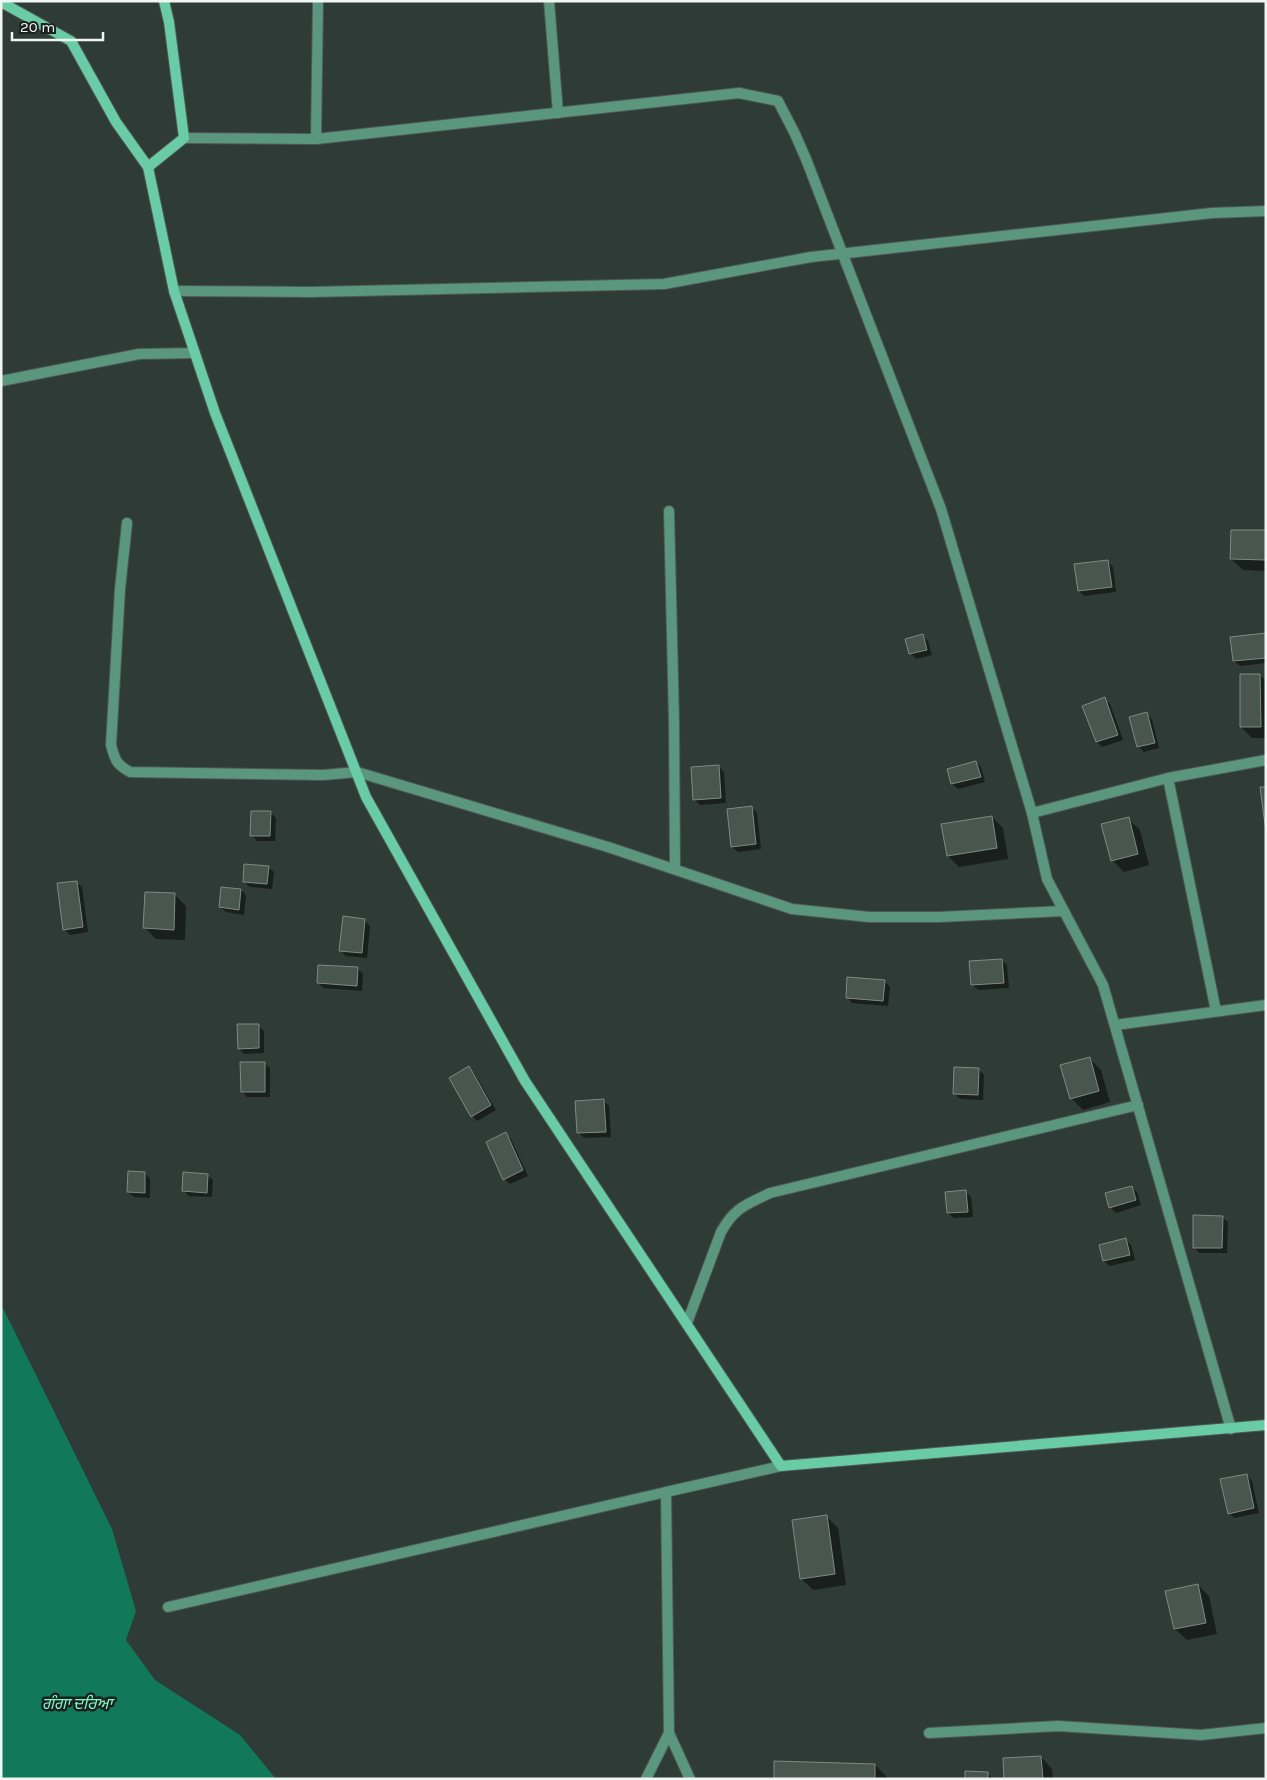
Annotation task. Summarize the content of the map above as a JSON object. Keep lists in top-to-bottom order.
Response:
{
  "water": ["ਗੰਗਾ ਦਰਿਆ"],
  "scale_bar": "20 m"
}
